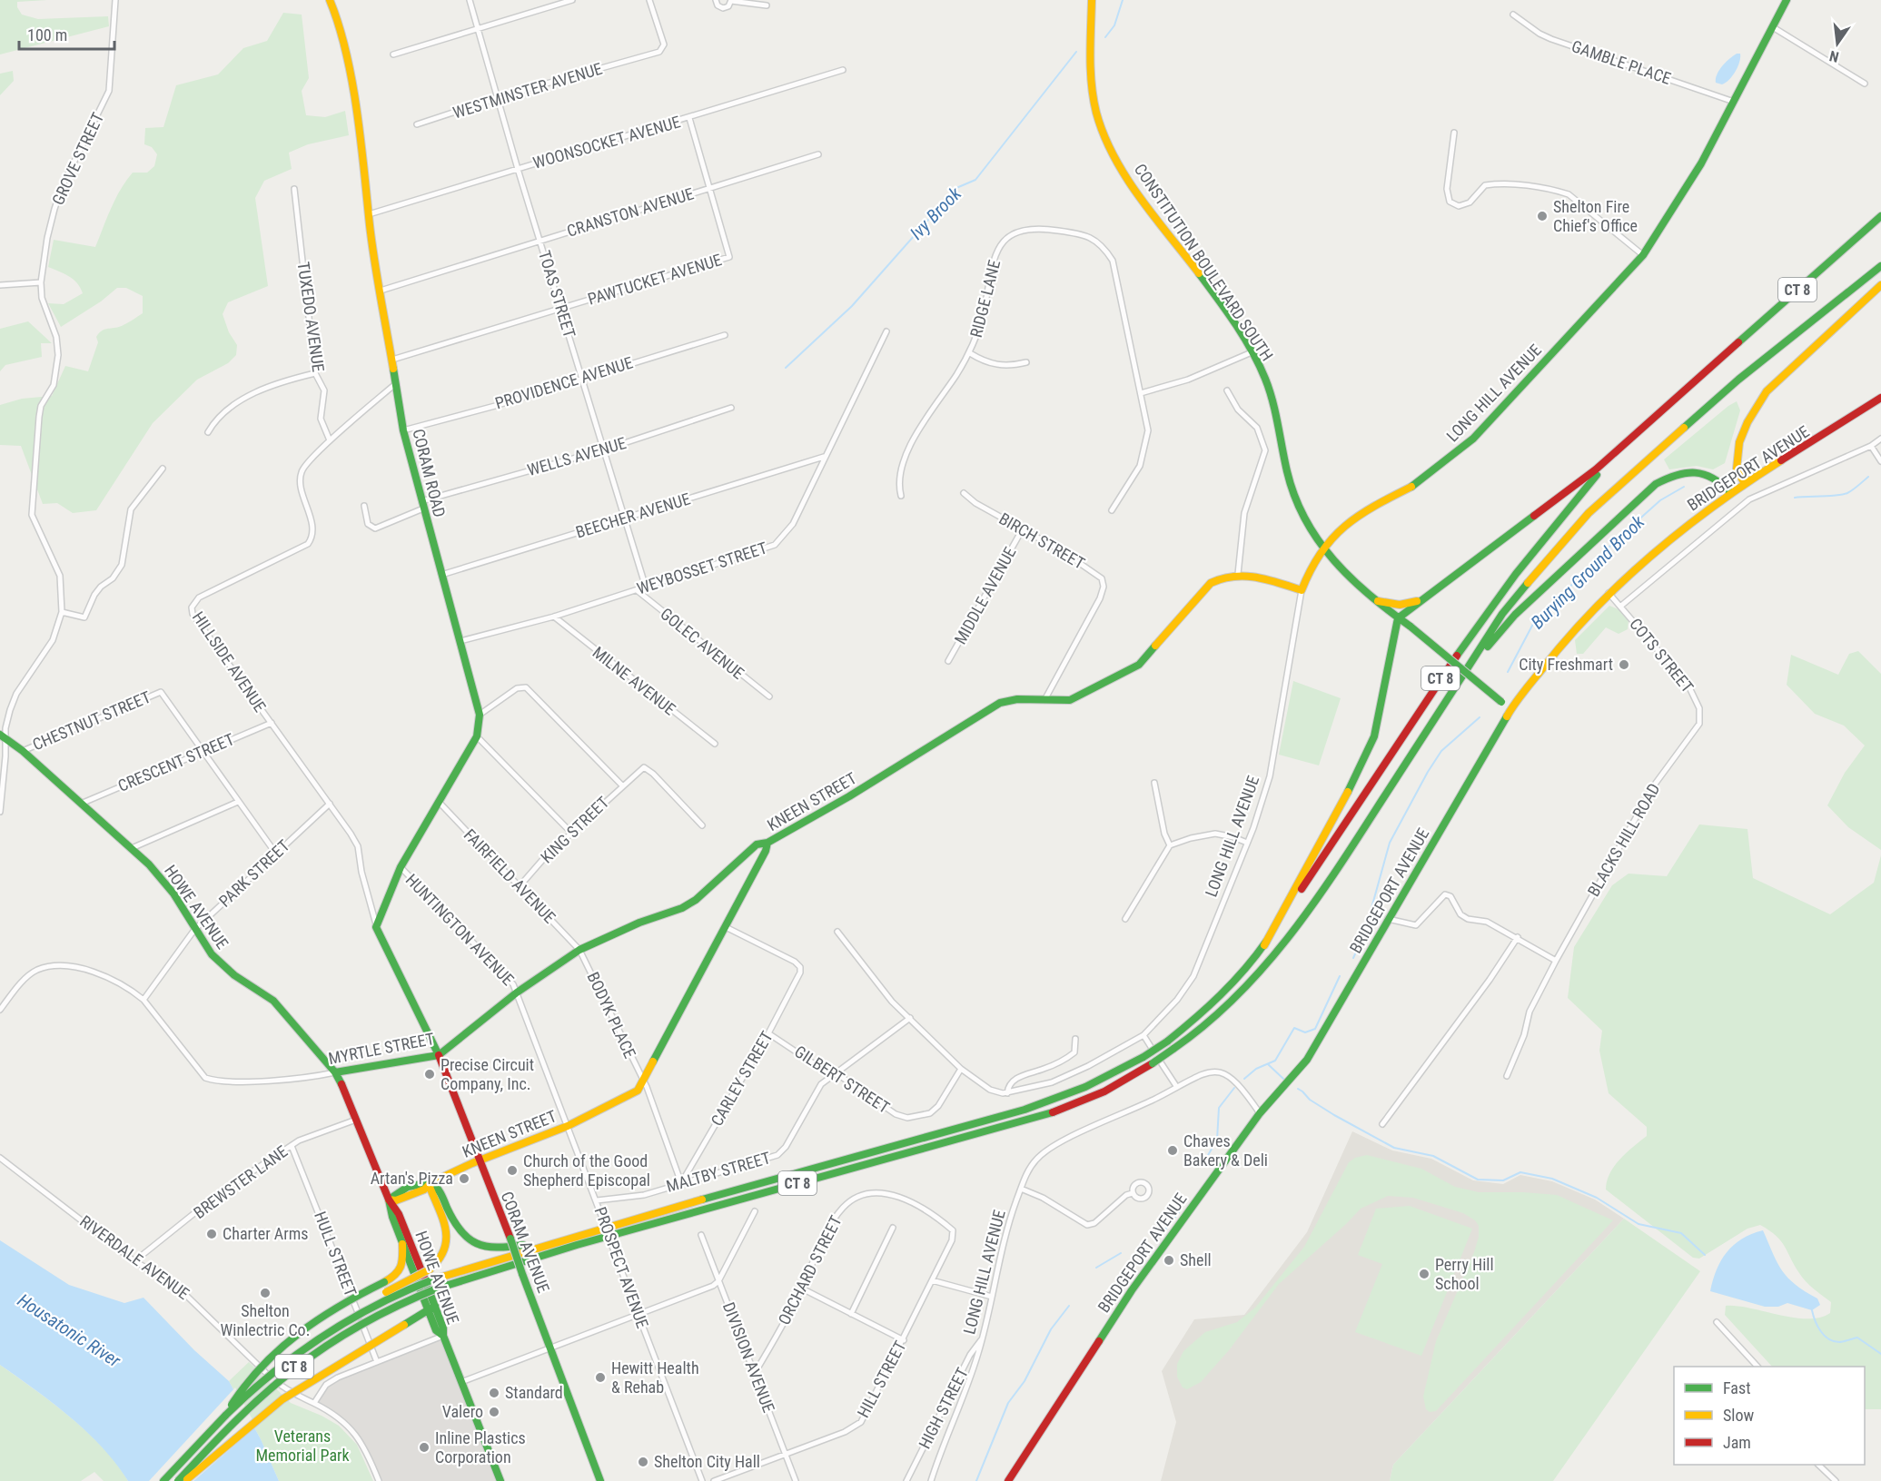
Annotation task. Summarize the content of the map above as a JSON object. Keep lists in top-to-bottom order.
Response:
{
  "streets": {
    "main road": [
      "CONSTITUTION BOULEVARD SOUTH",
      "CT 8",
      "LONG HILL AVENUE",
      "BRIDGEPORT AVENUE",
      "CORAM ROAD",
      "KNEEN STREET",
      "HOWE AVENUE",
      "MYRTLE STREET",
      "CORAM AVENUE"
    ],
    "street": [
      "GAMBLE PLACE",
      "WESTMINSTER AVENUE",
      "WOONSOCKET AVENUE",
      "GROVE STREET",
      "CRANSTON AVENUE",
      "PAWTUCKET AVENUE",
      "TOAS STREET",
      "RIDGE LANE",
      "TUXEDO AVENUE",
      "PROVIDENCE AVENUE",
      "WELLS AVENUE",
      "BEECHER AVENUE",
      "BIRCH STREET",
      "WEYBOSSET STREET",
      "MIDDLE AVENUE",
      "GOLEC AVENUE",
      "COTS STREET",
      "HILLSIDE AVENUE",
      "MILNE AVENUE",
      "CHESTNUT STREET",
      "CRESCENT STREET",
      "KING STREET",
      "BLACKS HILL ROAD",
      "PARK STREET",
      "FAIRFIELD AVENUE",
      "HUNTINGTON AVENUE",
      "BODYK PLACE",
      "CARLEY STREET",
      "GILBERT STREET",
      "MALTBY STREET",
      "BREWSTER LANE",
      "HULL STREET",
      "RIVERDALE AVENUE",
      "PROSPECT AVENUE",
      "ORCHARD STREET",
      "DIVISION AVENUE",
      "HILL STREET",
      "HIGH STREET"
    ]
  },
  "crossings": [
    ["GAMBLE PLACE", "LONG HILL AVENUE"],
    ["WESTMINSTER AVENUE", "TOAS STREET"],
    ["WOONSOCKET AVENUE", "TOAS STREET"],
    ["WOONSOCKET AVENUE", "CORAM ROAD"],
    ["GROVE STREET", "HOWE AVENUE"],
    ["CRANSTON AVENUE", "PAWTUCKET AVENUE"],
    ["CRANSTON AVENUE", "TOAS STREET"],
    ["CRANSTON AVENUE", "CORAM ROAD"],
    ["CONSTITUTION BOULEVARD SOUTH", "LONG HILL AVENUE"],
    ["CONSTITUTION BOULEVARD SOUTH", "BRIDGEPORT AVENUE"],
    ["PAWTUCKET AVENUE", "TOAS STREET"],
    ["PAWTUCKET AVENUE", "CORAM ROAD"],
    ["TOAS STREET", "PROVIDENCE AVENUE"],
    ["TOAS STREET", "WELLS AVENUE"],
    ["TOAS STREET", "BEECHER AVENUE"],
    ["TOAS STREET", "WEYBOSSET STREET"],
    ["TUXEDO AVENUE", "HILLSIDE AVENUE"],
    ["PROVIDENCE AVENUE", "CORAM ROAD"],
    ["LONG HILL AVENUE", "BRIDGEPORT AVENUE"],
    ["LONG HILL AVENUE", "HIGH STREET"],
    ["WELLS AVENUE", "CORAM ROAD"],
    ["BRIDGEPORT AVENUE", "COTS STREET"],
    ["CORAM ROAD", "BEECHER AVENUE"],
    ["CORAM ROAD", "WEYBOSSET STREET"],
    ["CORAM ROAD", "HILLSIDE AVENUE"],
    ["CORAM ROAD", "FAIRFIELD AVENUE"],
    ["CORAM ROAD", "HUNTINGTON AVENUE"],
    ["CORAM ROAD", "CORAM AVENUE"],
    ["BEECHER AVENUE", "WEYBOSSET STREET"],
    ["BIRCH STREET", "MIDDLE AVENUE"],
    ["BIRCH STREET", "KNEEN STREET"],
    ["WEYBOSSET STREET", "GOLEC AVENUE"],
    ["WEYBOSSET STREET", "MILNE AVENUE"],
    ["COTS STREET", "BLACKS HILL ROAD"],
    ["HILLSIDE AVENUE", "CRESCENT STREET"],
    ["HILLSIDE AVENUE", "PARK STREET"],
    ["HILLSIDE AVENUE", "CORAM AVENUE"],
    ["CHESTNUT STREET", "CRESCENT STREET"],
    ["CHESTNUT STREET", "HOWE AVENUE"],
    ["CRESCENT STREET", "HOWE AVENUE"],
    ["KNEEN STREET", "HOWE AVENUE"],
    ["KNEEN STREET", "BODYK PLACE"],
    ["KNEEN STREET", "MYRTLE STREET"],
    ["KNEEN STREET", "CARLEY STREET"],
    ["KNEEN STREET", "CORAM AVENUE"],
    ["KNEEN STREET", "PROSPECT AVENUE"],
    ["KING STREET", "FAIRFIELD AVENUE"],
    ["PARK STREET", "HOWE AVENUE"],
    ["PARK STREET", "MYRTLE STREET"],
    ["FAIRFIELD AVENUE", "BODYK PLACE"],
    ["FAIRFIELD AVENUE", "MYRTLE STREET"],
    ["HOWE AVENUE", "MYRTLE STREET"],
    ["HOWE AVENUE", "BREWSTER LANE"],
    ["HUNTINGTON AVENUE", "MYRTLE STREET"],
    ["HUNTINGTON AVENUE", "PROSPECT AVENUE"],
    ["BODYK PLACE", "MYRTLE STREET"],
    ["MYRTLE STREET", "CORAM AVENUE"],
    ["MYRTLE STREET", "PROSPECT AVENUE"],
    ["CARLEY STREET", "GILBERT STREET"],
    ["CARLEY STREET", "MALTBY STREET"],
    ["GILBERT STREET", "MALTBY STREET"],
    ["MALTBY STREET", "PROSPECT AVENUE"],
    ["BREWSTER LANE", "HULL STREET"],
    ["BREWSTER LANE", "RIVERDALE AVENUE"],
    ["ORCHARD STREET", "DIVISION AVENUE"],
    ["ORCHARD STREET", "HILL STREET"],
    ["DIVISION AVENUE", "HILL STREET"]
  ],
  "water": ["Ivy Brook", "Burying Ground Brook", "Housatonic River"],
  "parks": ["Veterans Memorial Park"],
  "places": [
    "Shelton Fire Chief's Office",
    "City Freshmart",
    "Precise Circuit Company, Inc.",
    "Chaves Bakery & Deli",
    "Church of the Good Shepherd Episcopal",
    "Artan's Pizza",
    "Charter Arms",
    "Shell",
    "Perry Hill School",
    "Shelton Winlectric Co.",
    "Hewitt Health & Rehab",
    "Standard",
    "Valero",
    "Inline Plastics Corporation",
    "Shelton City Hall"
  ],
  "legend": ["Fast", "Slow", "Jam"],
  "scale_bar": "100 m",
  "north": "bottom"
}
